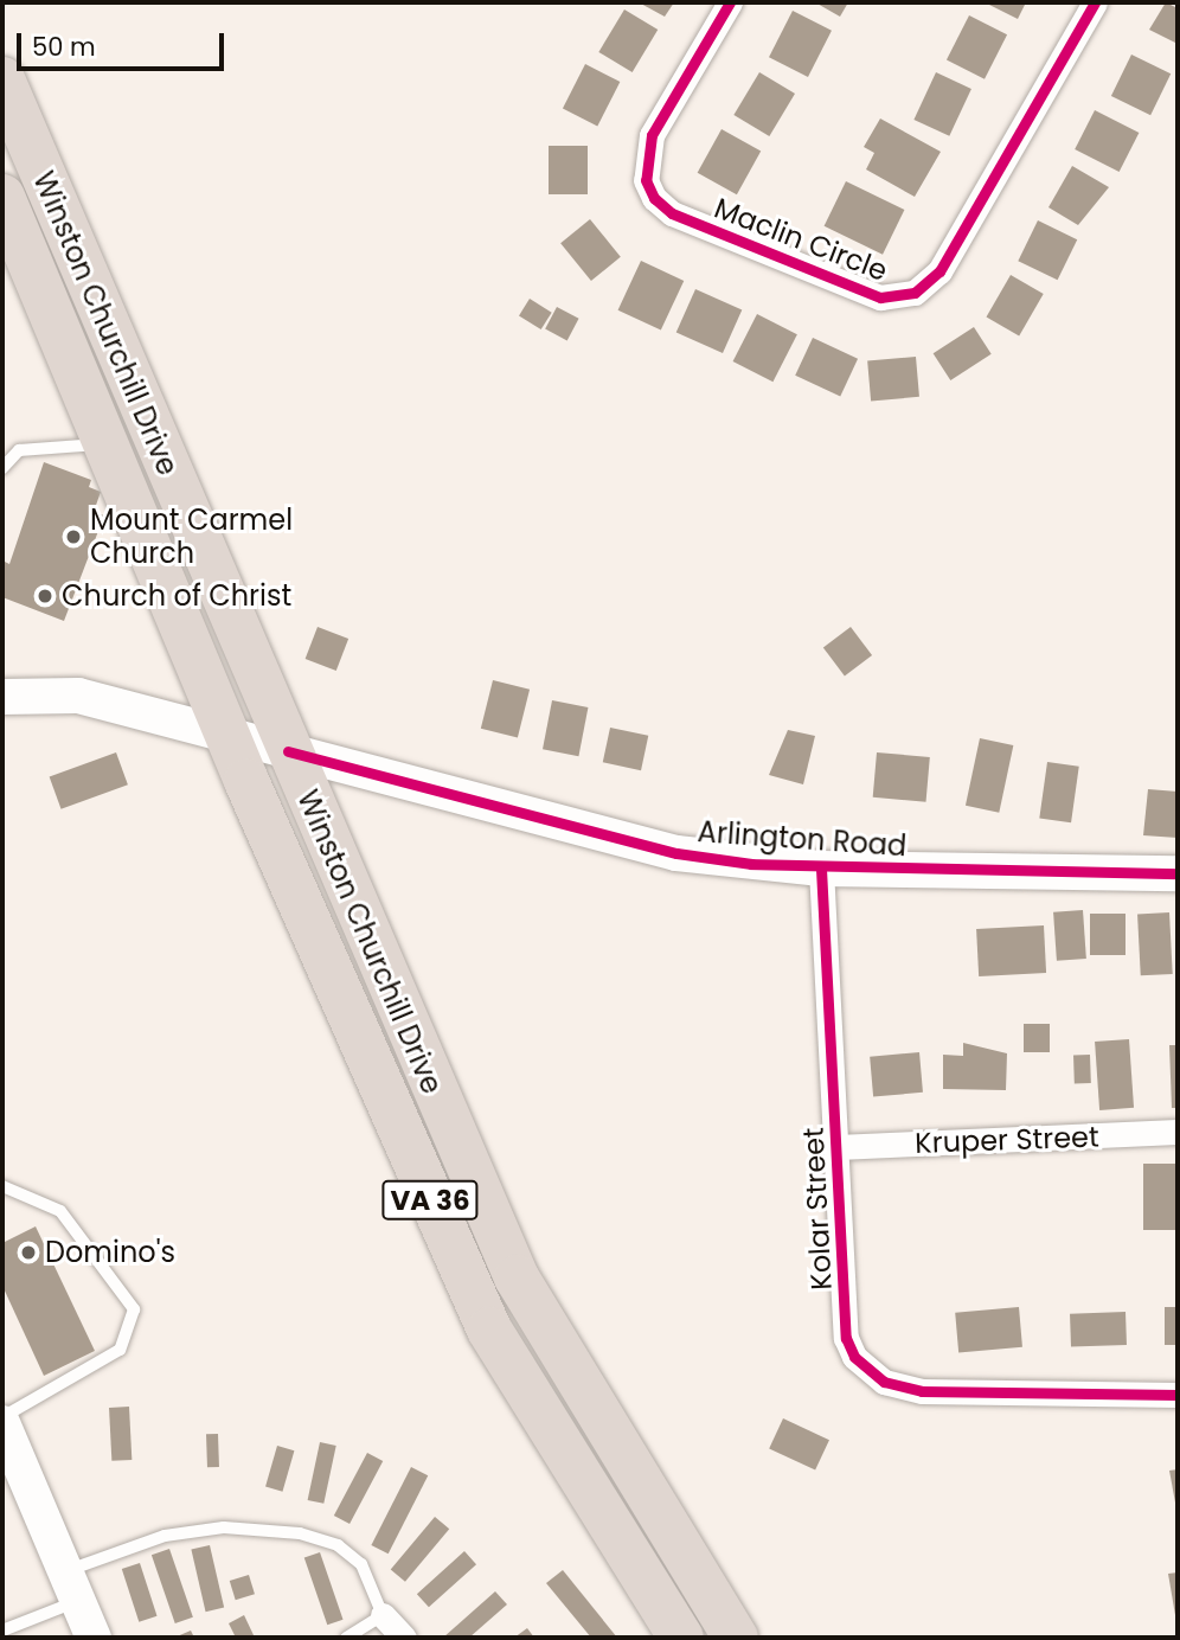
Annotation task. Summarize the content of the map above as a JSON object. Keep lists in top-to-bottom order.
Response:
{
  "streets": {
    "highway": ["Winston Churchill Drive", "VA 36"],
    "street": [
      "Maclin Circle",
      "Arlington Road",
      "Kruper Street",
      "Kolar Street"
    ]
  },
  "crossings": [
    ["Winston Churchill Drive", "Arlington Road"],
    ["Arlington Road", "Kolar Street"],
    ["Kruper Street", "Kolar Street"]
  ],
  "places": ["Mount Carmel Church", "Church of Christ", "Domino's"],
  "scale_bar": "50 m"
}
